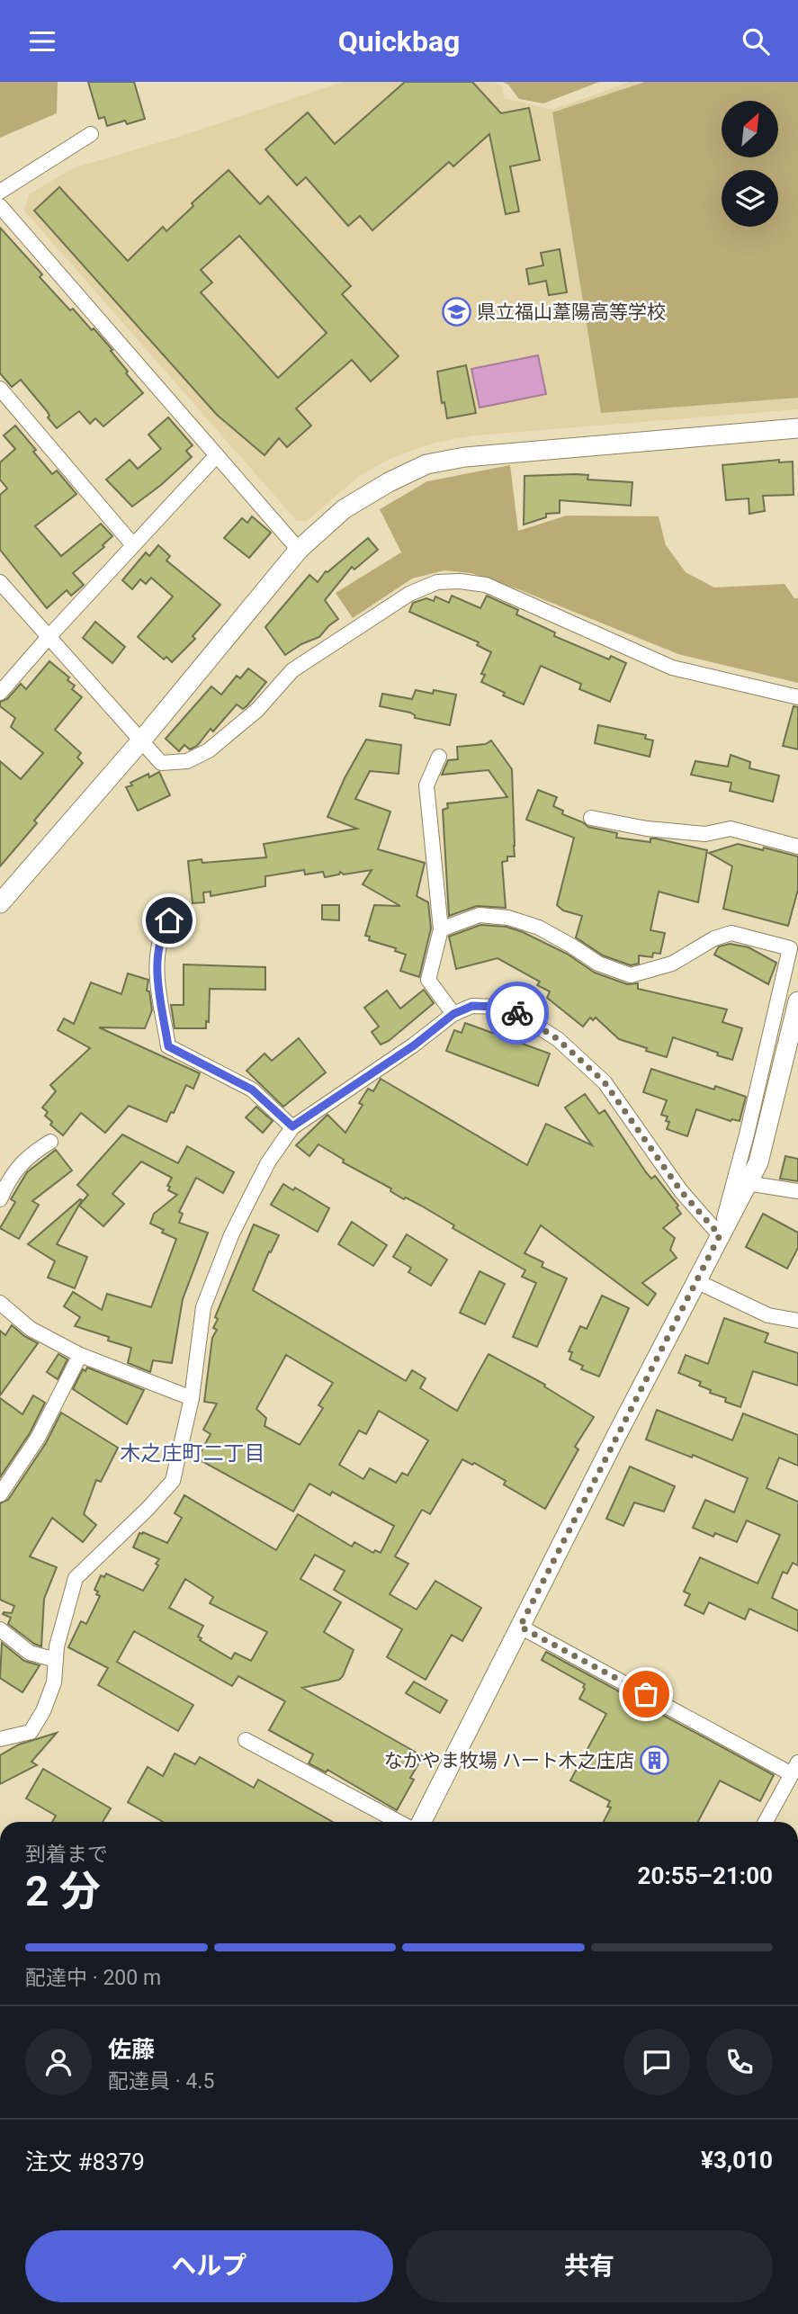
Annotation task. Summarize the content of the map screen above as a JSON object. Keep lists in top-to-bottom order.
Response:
{
  "districts": ["木之庄町二丁目"],
  "places": {
    "school or university": ["県立福山葦陽高等学校"],
    "building": ["なかやま牧場 ハート木之庄店"]
  },
  "north": "top right",
  "page": {
    "header": "Quickbag",
    "heading": ["2 分", "到着まで", "20:55–21:00"],
    "panel": [
      "佐藤",
      "配達員 · 4.5",
      "注文 #8379",
      "¥3,010"
    ],
    "bar": "配達中 · 200 m",
    "buttons": ["ヘルプ", "共有"]
  }
}
